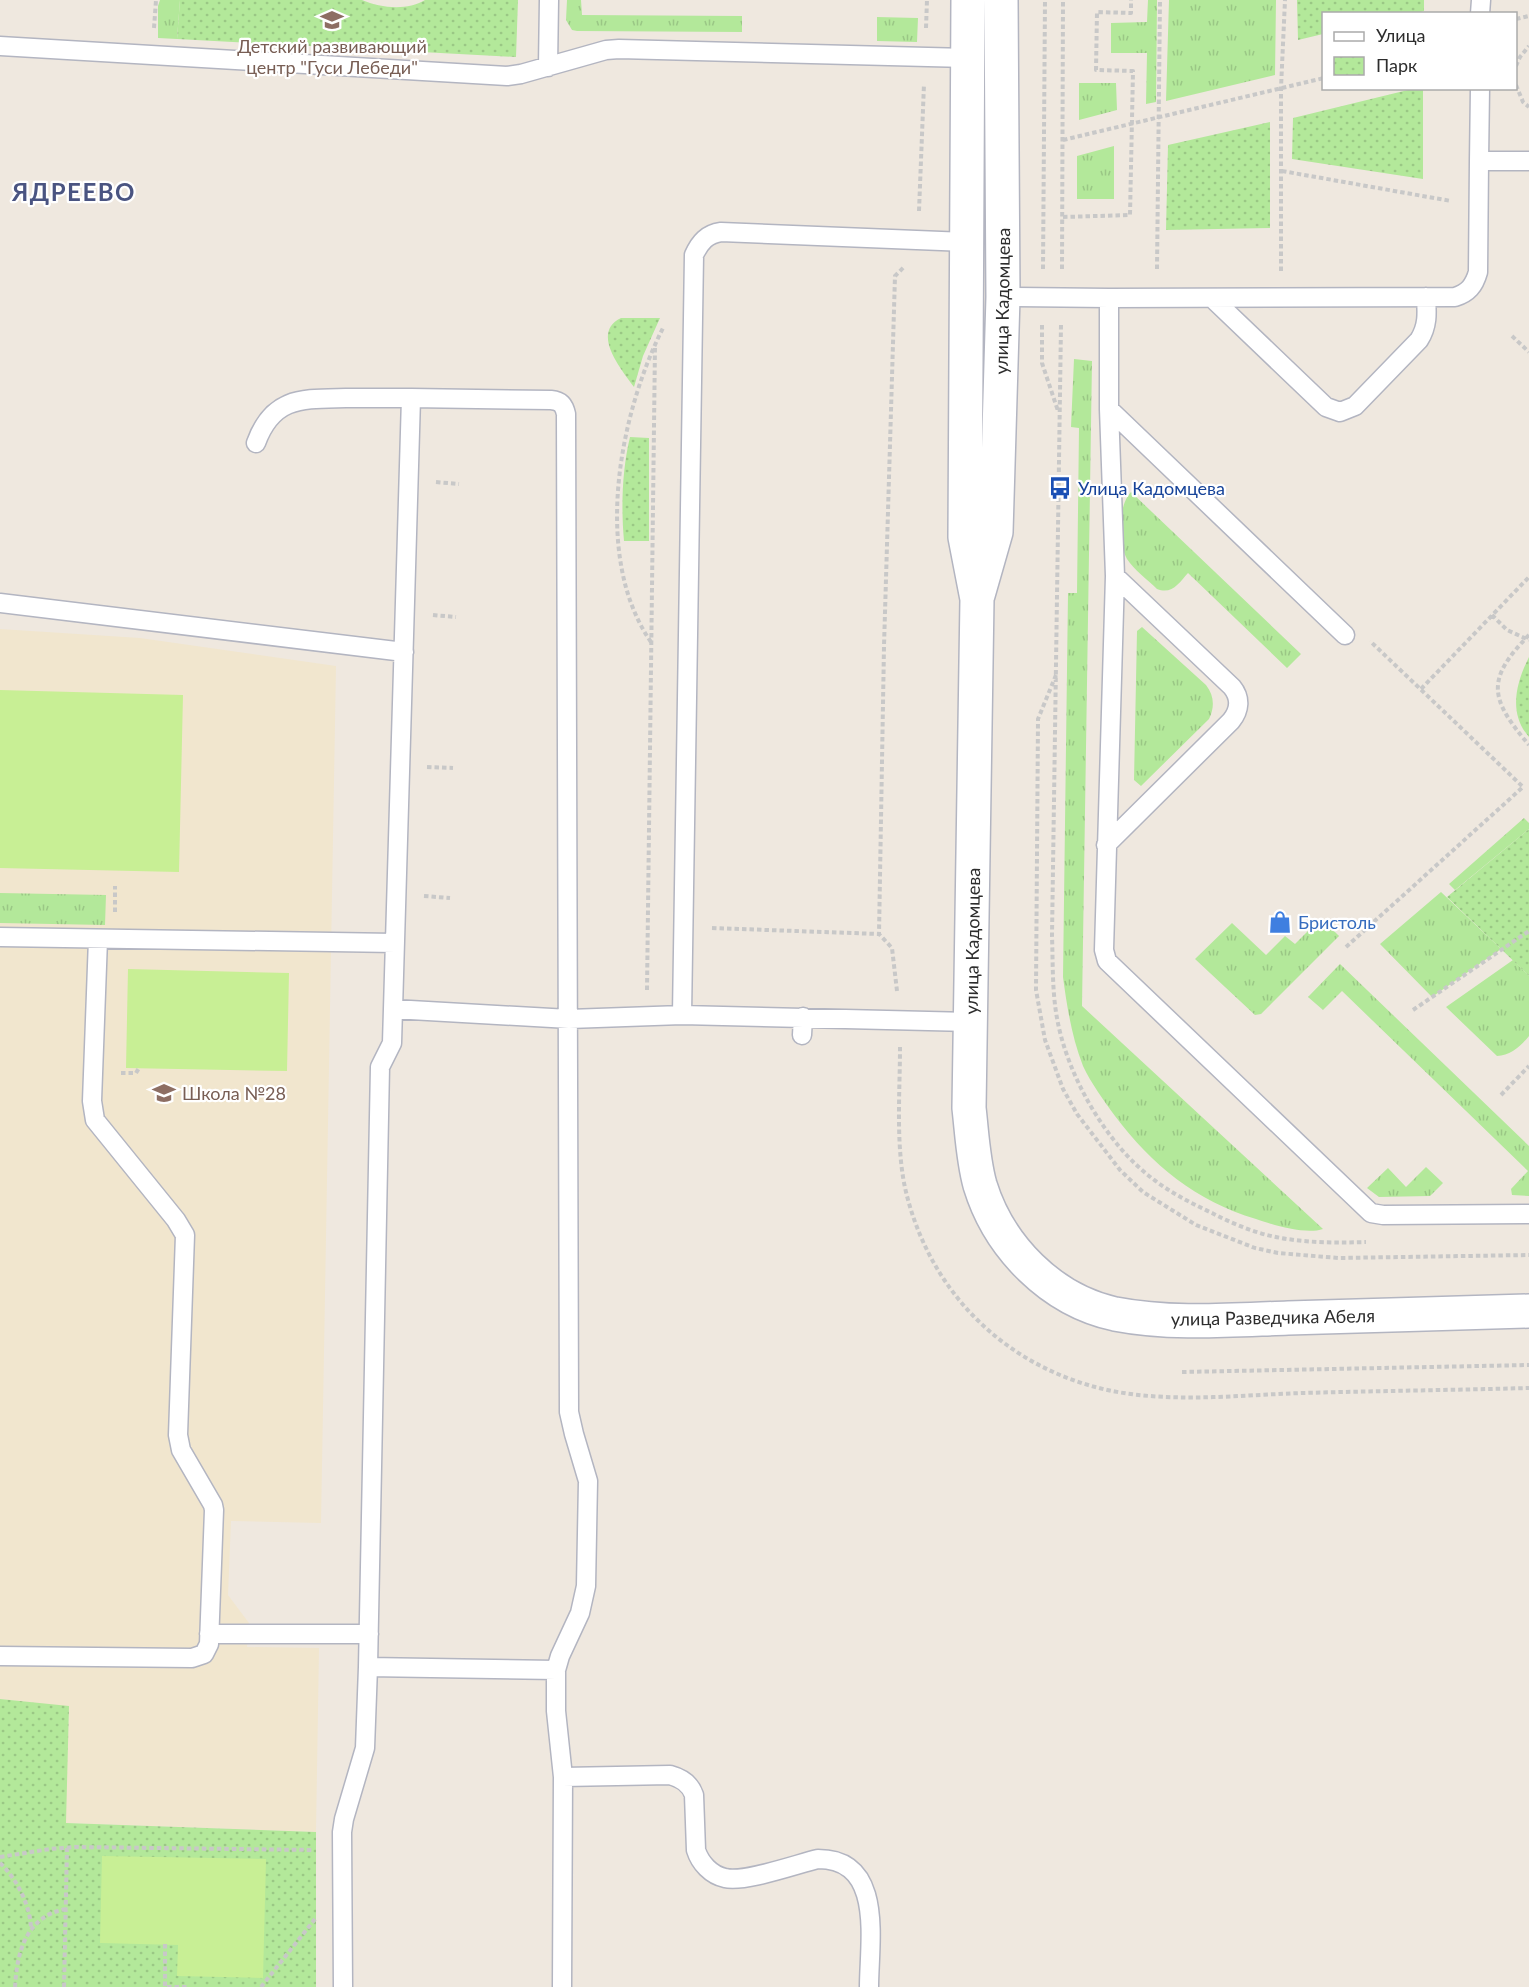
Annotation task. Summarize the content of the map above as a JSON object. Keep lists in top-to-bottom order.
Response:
{
  "streets": {
    "street": ["улица Кадомцева", "улица Разведчика Абеля"]
  },
  "crossings": [
    ["улица Кадомцева", "улица Разведчика Абеля"]
  ],
  "districts": ["ЯДРЕЕВО"],
  "places": {
    "school or university": ["Детский развивающий центр \"Гуси Лебеди\"", "Школа №28"],
    "bus stop": ["Улица Кадомцева"],
    "shop": ["Бристоль"]
  },
  "legend": ["Улица", "Парк"]
}
